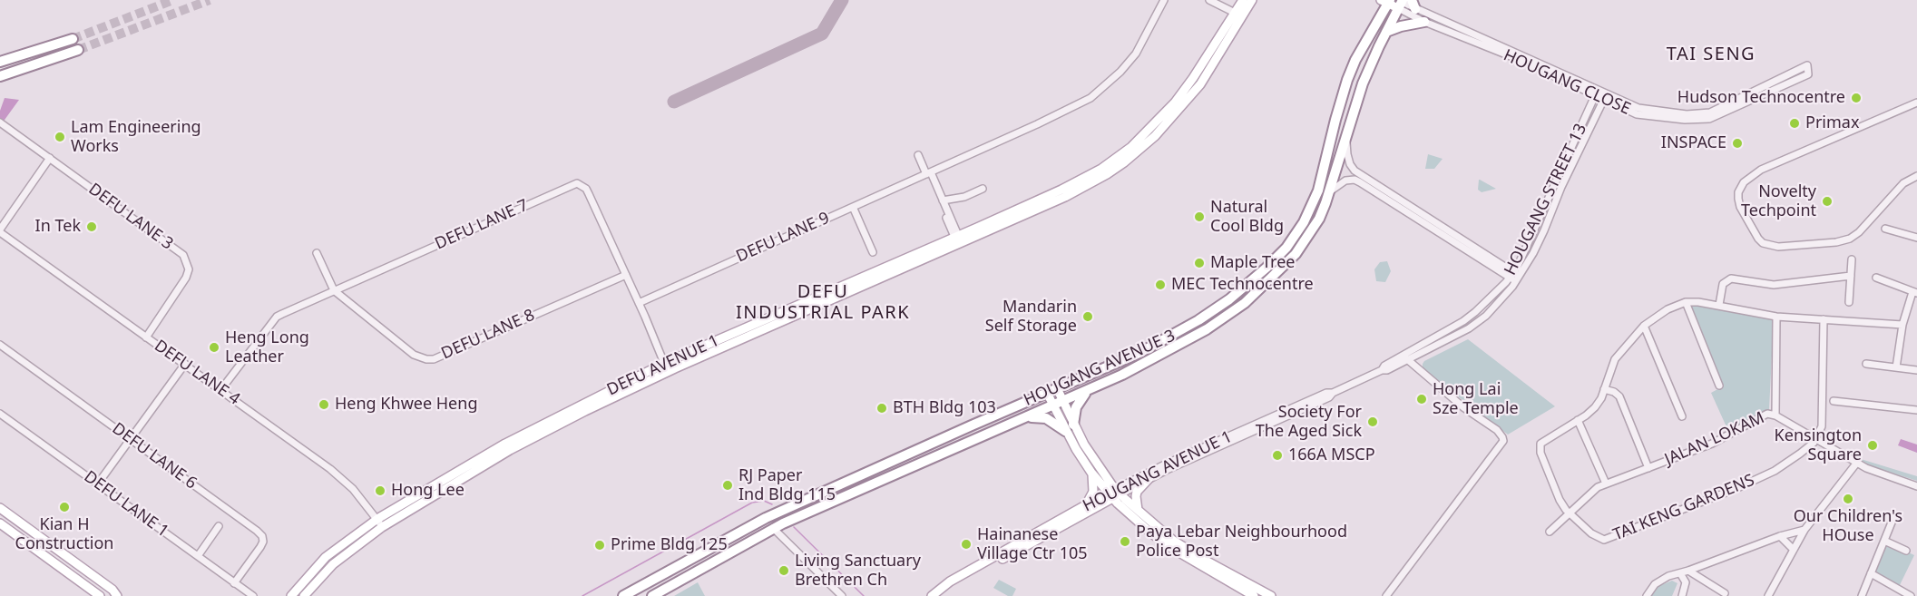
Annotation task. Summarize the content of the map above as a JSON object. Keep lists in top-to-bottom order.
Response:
{
  "streets": {
    "highway": ["HOUGANG AVENUE 3"],
    "main road": ["DEFU AVENUE 1", "HOUGANG AVENUE 1"],
    "street": [
      "HOUGANG CLOSE",
      "HOUGANG STREET 13",
      "DEFU LANE 3",
      "DEFU LANE 7",
      "DEFU LANE 9",
      "DEFU LANE 8",
      "DEFU LANE 4",
      "JALAN LOKAM",
      "DEFU LANE 6",
      "DEFU LANE 1",
      "TAI KENG GARDENS"
    ]
  },
  "crossings": [
    ["HOUGANG CLOSE", "HOUGANG STREET 13"],
    ["HOUGANG CLOSE", "HOUGANG AVENUE 3"],
    ["HOUGANG STREET 13", "HOUGANG AVENUE 1"],
    ["DEFU LANE 3", "DEFU LANE 4"],
    ["DEFU LANE 7", "DEFU LANE 9"],
    ["DEFU LANE 7", "DEFU LANE 8"],
    ["DEFU LANE 7", "DEFU AVENUE 1"],
    ["DEFU LANE 7", "DEFU LANE 4"],
    ["DEFU AVENUE 1", "DEFU LANE 4"],
    ["JALAN LOKAM", "TAI KENG GARDENS"],
    ["DEFU LANE 6", "DEFU LANE 1"]
  ],
  "districts": ["TAI SENG", "DEFU INDUSTRIAL PARK"],
  "places": [
    "Hudson Technocentre",
    "Primax",
    "Lam Engineering Works",
    "INSPACE",
    "Novelty Techpoint",
    "Natural Cool Bldg",
    "In Tek",
    "Maple Tree",
    "MEC Technocentre",
    "Mandarin Self Storage",
    "Heng Long Leather",
    "Hong Lai Sze Temple",
    "Heng Khwee Heng",
    "BTH Bldg 103",
    "Society For The Aged Sick",
    "Kensington Square",
    "166A MSCP",
    "RJ Paper Ind Bldg 115",
    "Hong Lee",
    "Our Children's HOuse",
    "Kian H Construction",
    "Paya Lebar Neighbourhood Police Post",
    "Hainanese Village Ctr 105",
    "Prime Bldg 125",
    "Living Sanctuary Brethren Ch"
  ]
}
